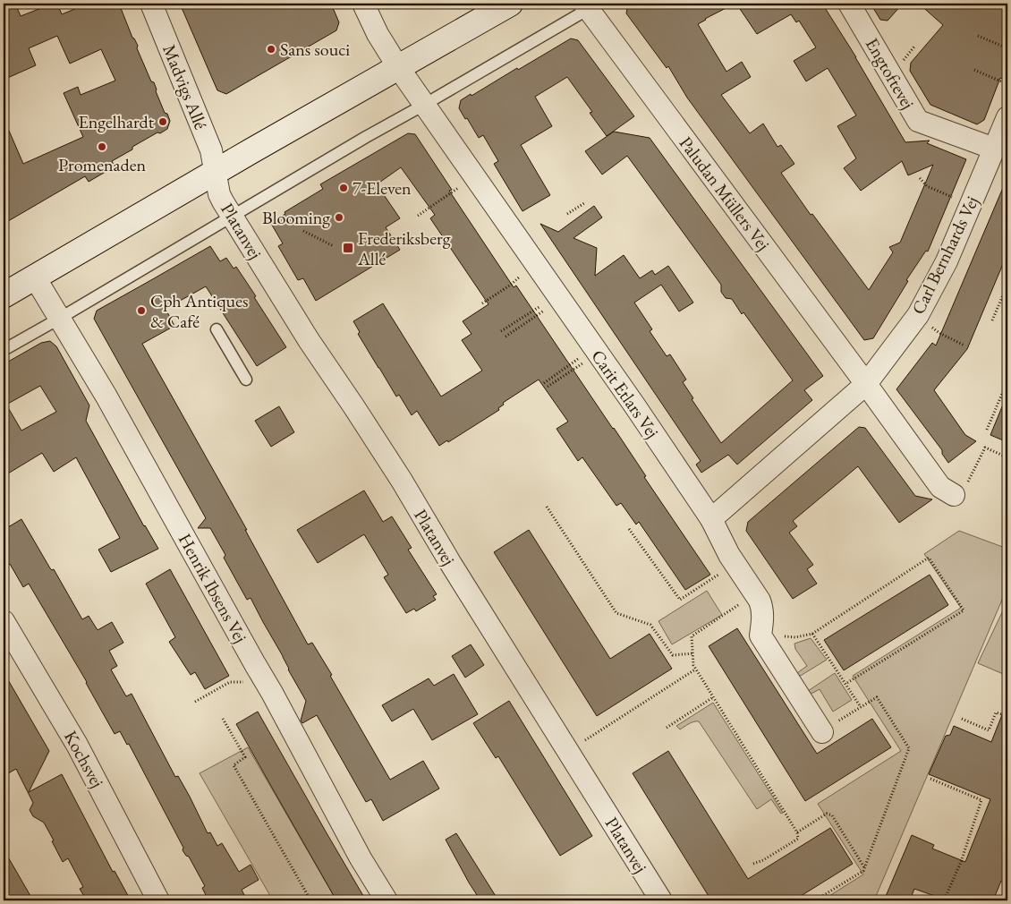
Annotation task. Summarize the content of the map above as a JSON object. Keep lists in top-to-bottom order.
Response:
{
  "streets": {
    "street": [
      "Engtoftevej",
      "Madvigs Allé",
      "Paludan Müllers Vej",
      "Platanvej",
      "Carl Bernhards Vej",
      "Carit Etlars Vej",
      "Henrik Ibsens Vej",
      "Kochsvej"
    ]
  },
  "crossings": [
    ["Engtoftevej", "Carl Bernhards Vej"],
    ["Madvigs Allé", "Platanvej"],
    ["Paludan Müllers Vej", "Carl Bernhards Vej"],
    ["Carl Bernhards Vej", "Carit Etlars Vej"]
  ],
  "places": {
    "other": [
      "Sans souci",
      "Engelhardt",
      "Promenaden",
      "7-Eleven",
      "Blooming",
      "Cph Antiques & Café"
    ],
    "transit": ["Frederiksberg Allé"]
  }
}
